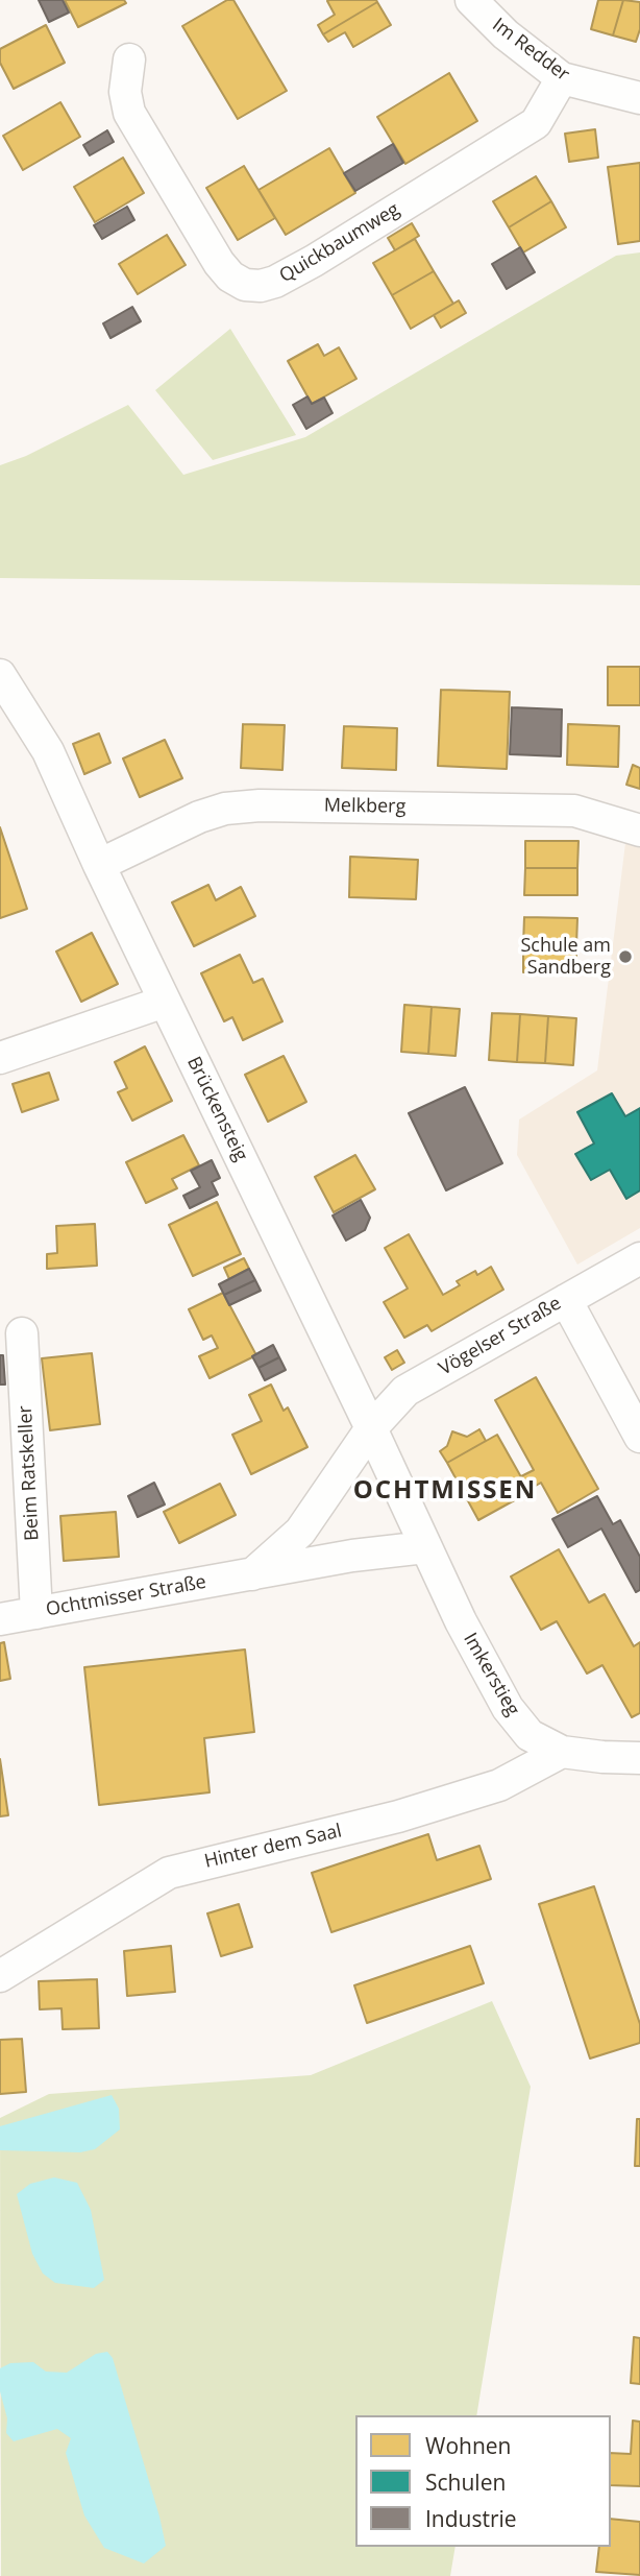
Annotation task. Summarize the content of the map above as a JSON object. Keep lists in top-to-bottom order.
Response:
{
  "streets": {
    "street": [
      "Im Redder",
      "Quickbaumweg",
      "Melkberg",
      "Brückensteig",
      "Vögelser Straße",
      "Beim Ratskeller",
      "Ochtmisser Straße",
      "Imkerstieg",
      "Hinter dem Saal"
    ]
  },
  "crossings": [
    ["Im Redder", "Quickbaumweg"],
    ["Melkberg", "Brückensteig"],
    ["Brückensteig", "Vögelser Straße"],
    ["Brückensteig", "Ochtmisser Straße"],
    ["Brückensteig", "Imkerstieg"],
    ["Beim Ratskeller", "Ochtmisser Straße"],
    ["Ochtmisser Straße", "Imkerstieg"],
    ["Imkerstieg", "Hinter dem Saal"]
  ],
  "districts": ["OCHTMISSEN"],
  "places": ["Schule am Sandberg"],
  "legend": ["Wohnen", "Schulen", "Industrie"]
}
